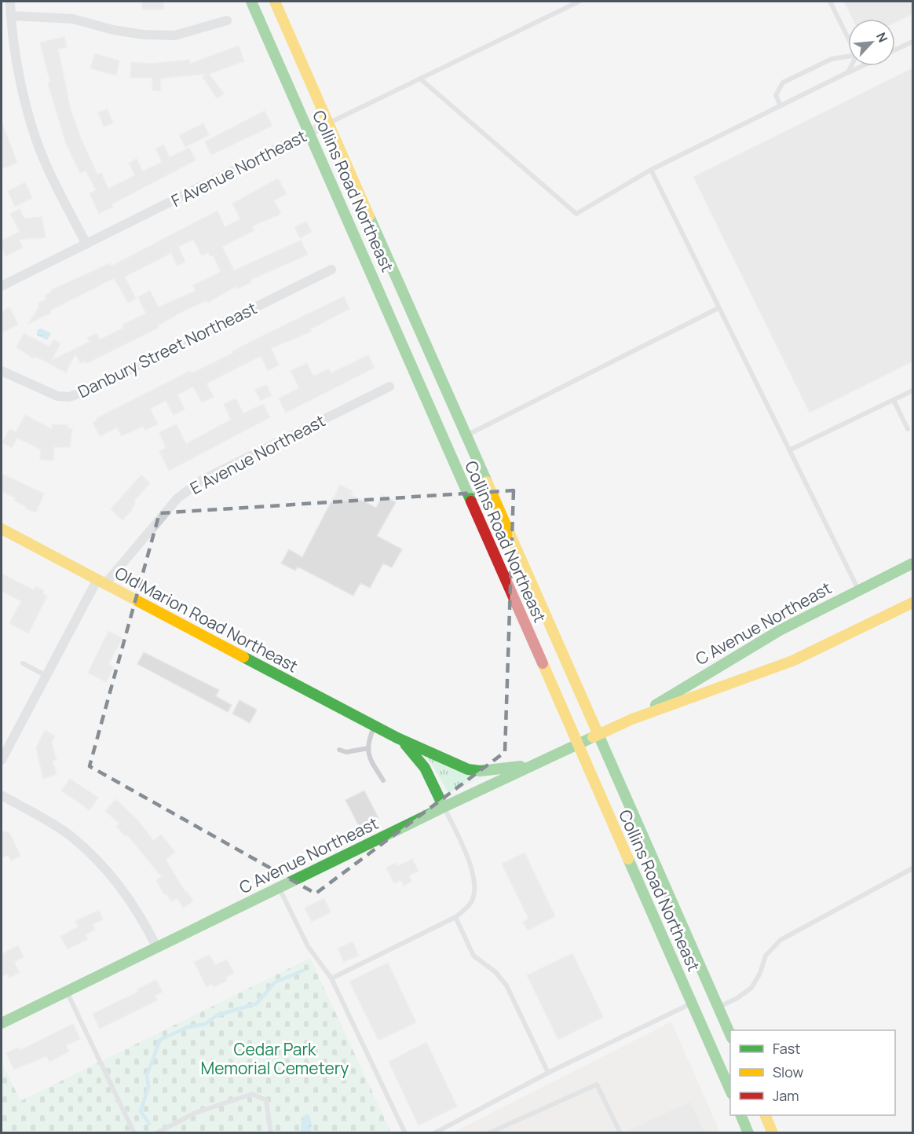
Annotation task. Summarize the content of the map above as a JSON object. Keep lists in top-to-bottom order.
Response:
{
  "streets": {
    "main road": ["Collins Road Northeast", "Old Marion Road Northeast", "C Avenue Northeast"],
    "street": ["F Avenue Northeast", "Danbury Street Northeast", "E Avenue Northeast"]
  },
  "crossings": [
    ["F Avenue Northeast", "Collins Road Northeast"],
    ["Collins Road Northeast", "C Avenue Northeast"],
    ["E Avenue Northeast", "Old Marion Road Northeast"],
    ["Old Marion Road Northeast", "C Avenue Northeast"]
  ],
  "parks": ["Cedar Park Memorial Cemetery"],
  "legend": ["Fast", "Slow", "Jam"],
  "north": "top right"
}
